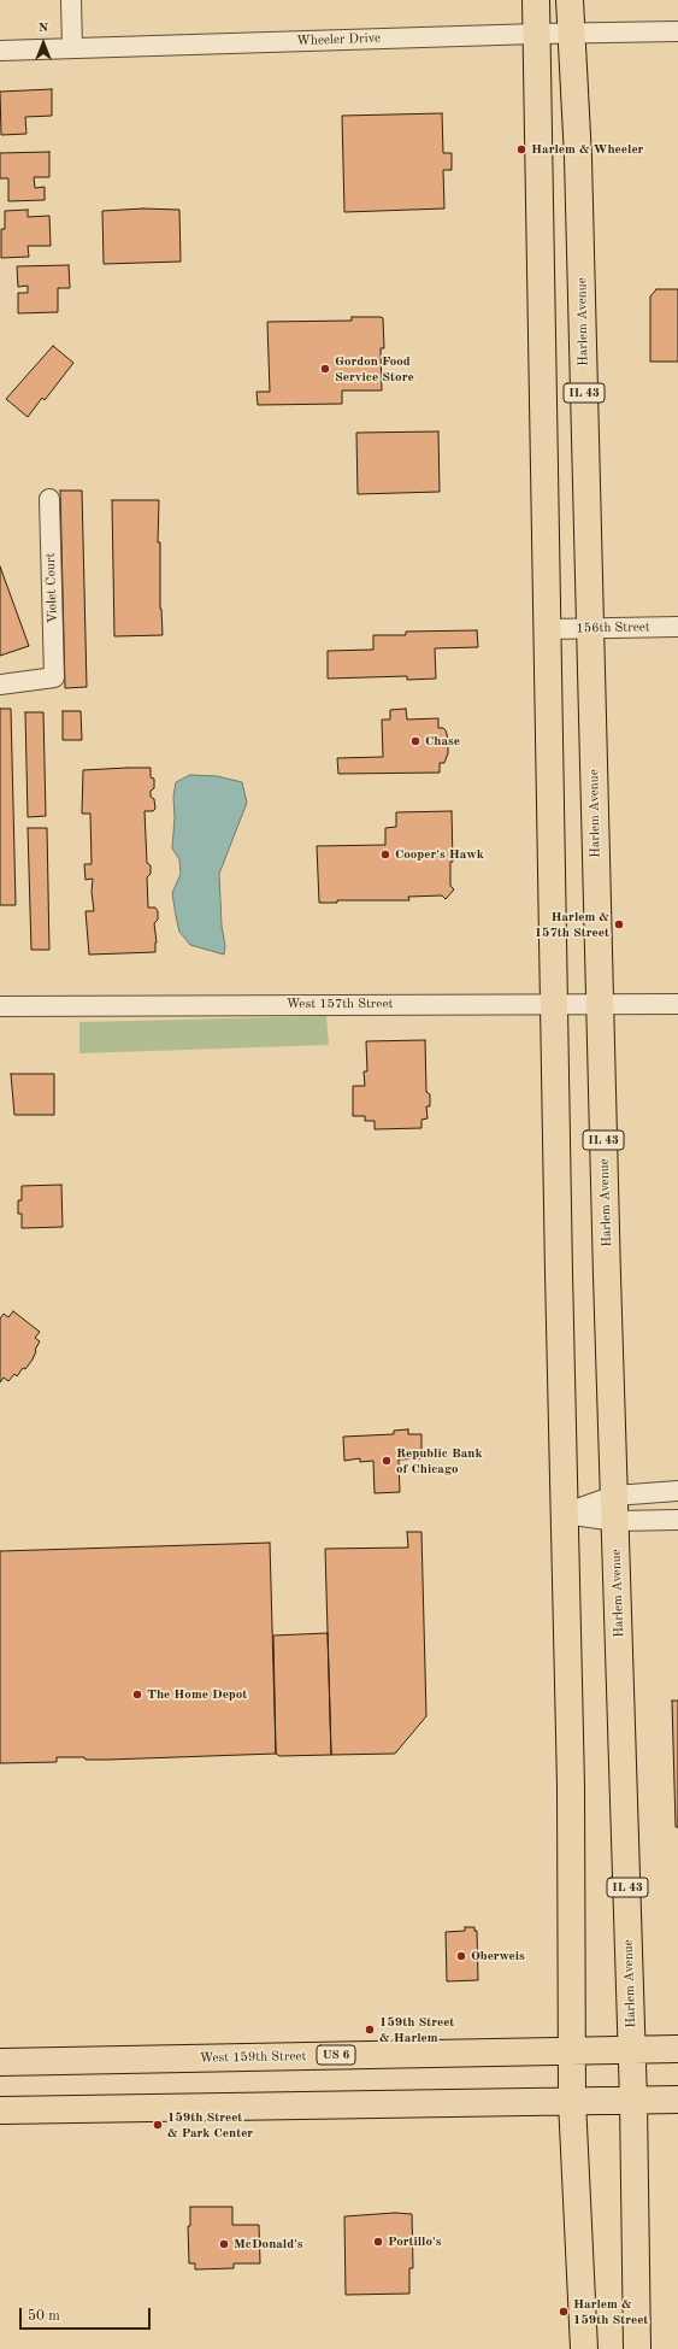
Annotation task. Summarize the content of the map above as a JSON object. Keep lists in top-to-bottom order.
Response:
{
  "streets": {
    "main road": [
      "Harlem Avenue",
      "IL 43",
      "US 6",
      "West 159th Street"
    ],
    "street": [
      "Wheeler Drive",
      "Violet Court",
      "156th Street",
      "West 157th Street"
    ]
  },
  "crossings": [
    ["Wheeler Drive", "Harlem Avenue"],
    ["Harlem Avenue", "156th Street"],
    ["Harlem Avenue", "West 157th Street"],
    ["Harlem Avenue", "West 159th Street"]
  ],
  "places": [
    "Harlem & Wheeler",
    "Gordon Food Service Store",
    "Chase",
    "Cooper's Hawk",
    "Harlem & 157th Street",
    "Republic Bank of Chicago",
    "The Home Depot",
    "Oberweis",
    "159th Street & Harlem",
    "159th Street & Park Center",
    "Portillo's",
    "McDonald's",
    "Harlem & 159th Street"
  ],
  "scale_bar": "50 m",
  "north": "top"
}
